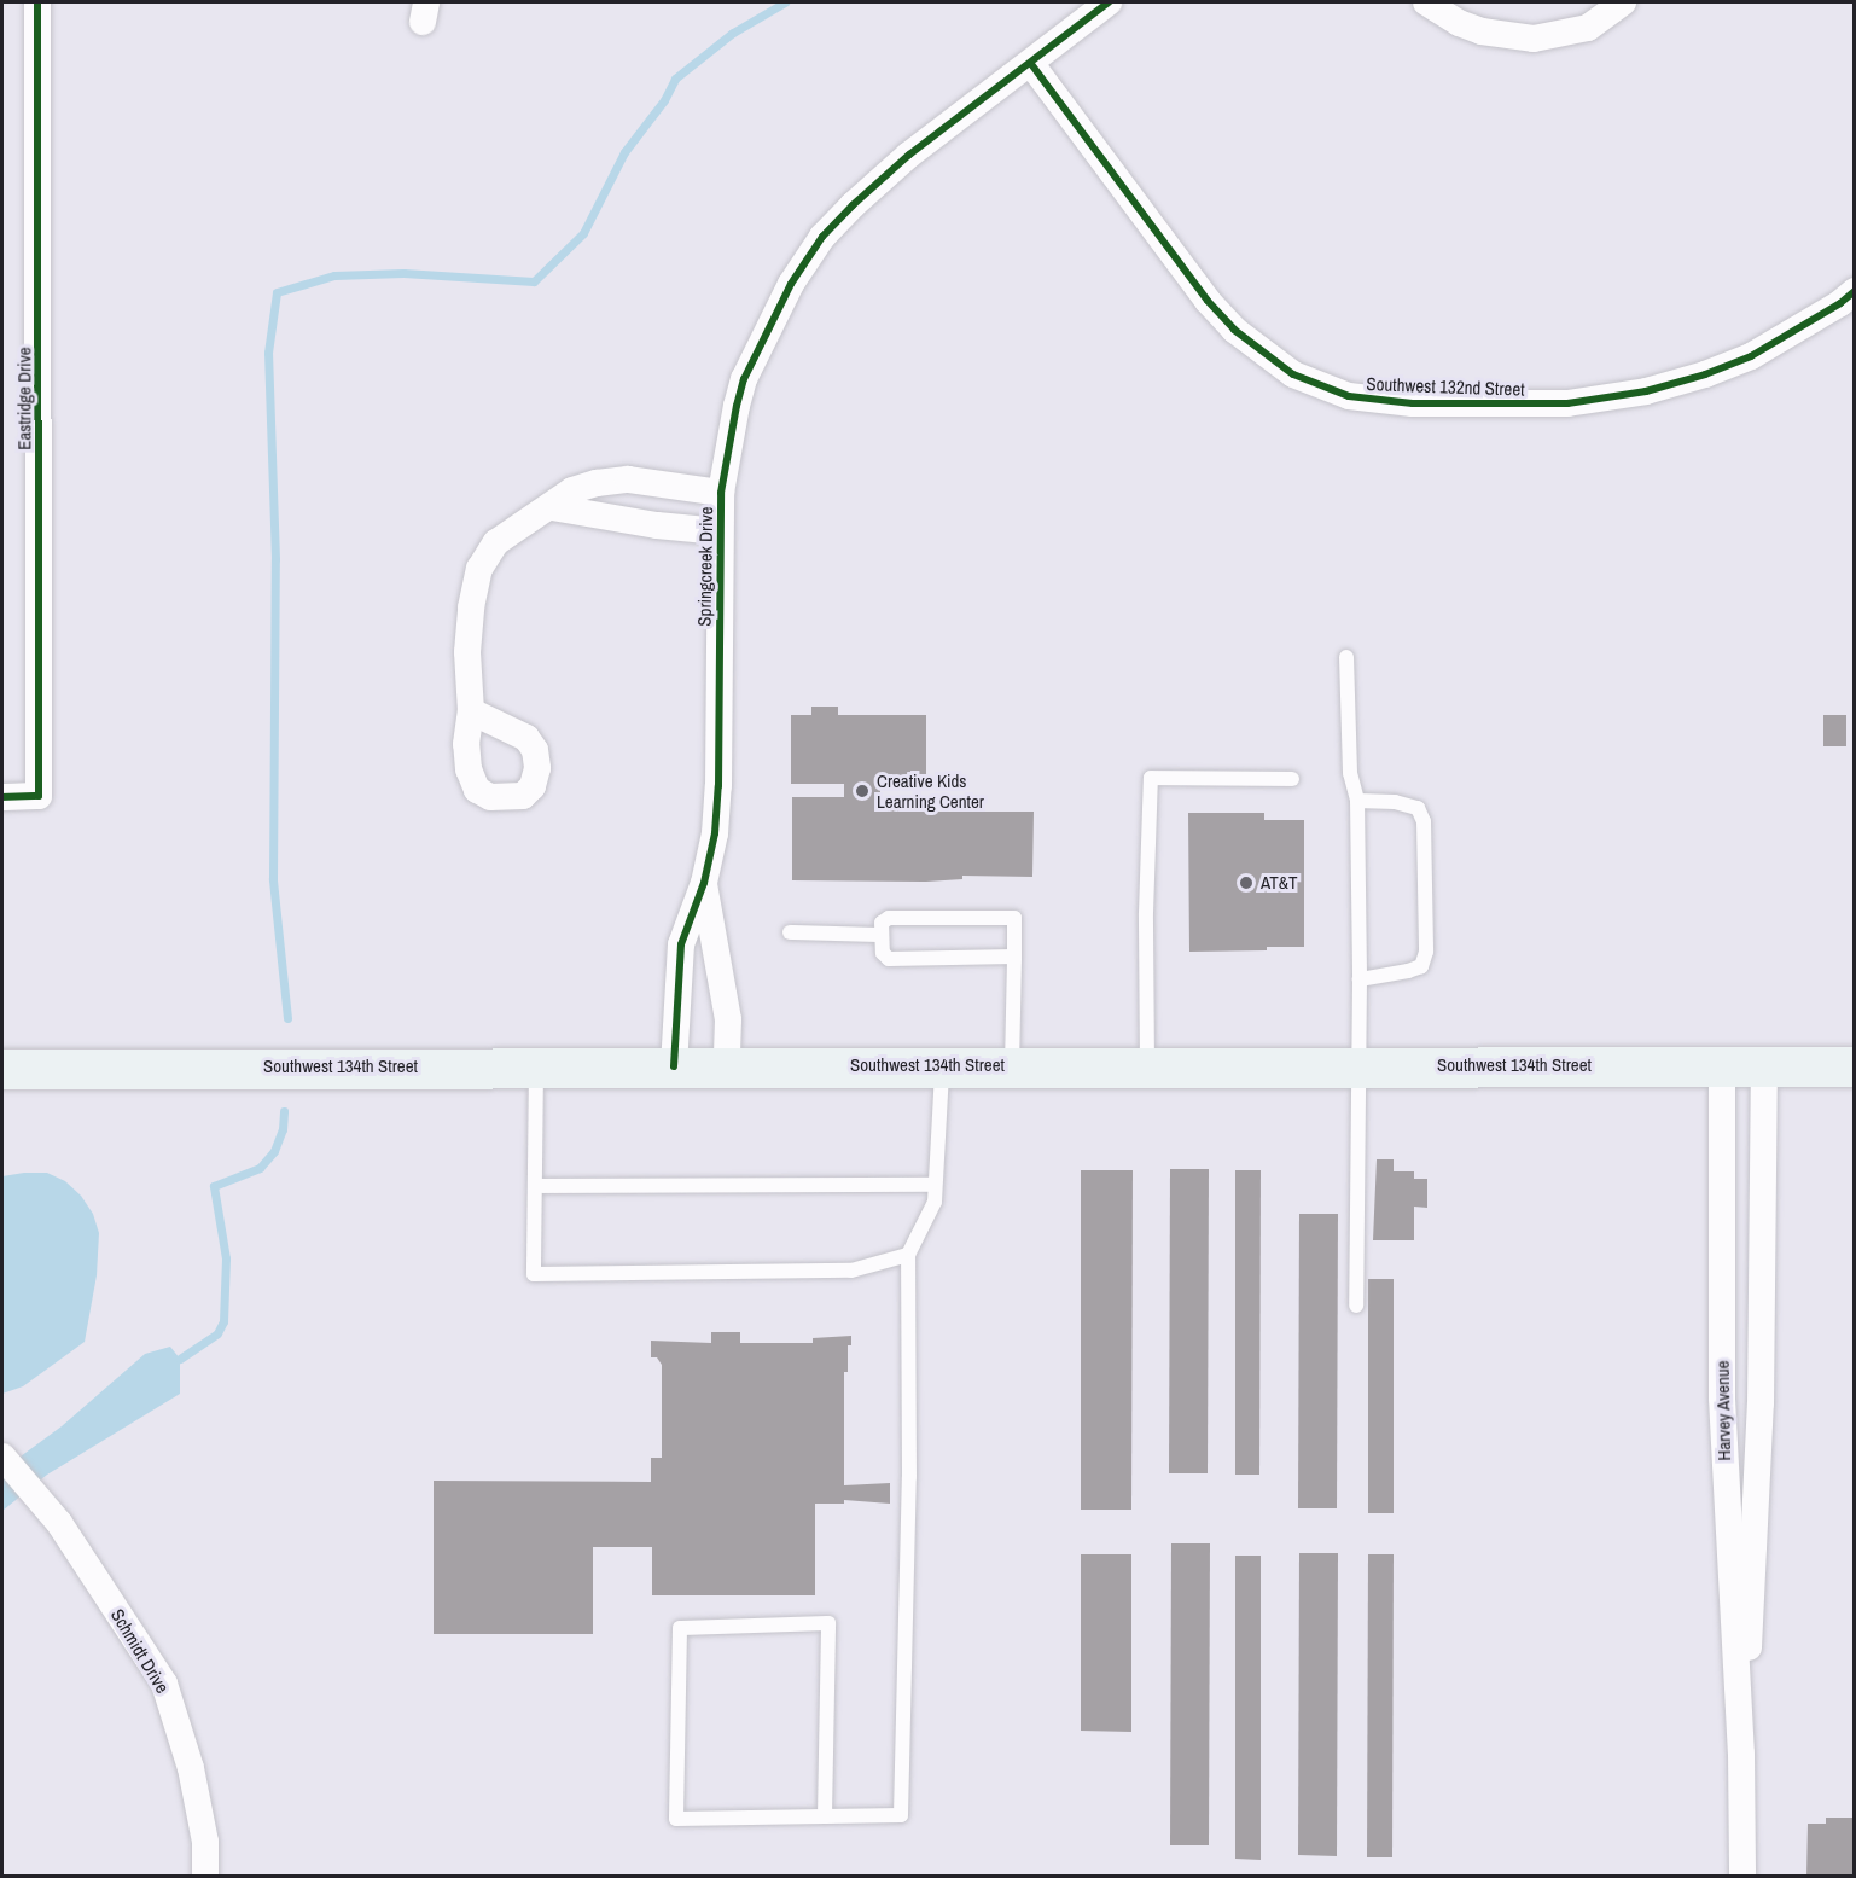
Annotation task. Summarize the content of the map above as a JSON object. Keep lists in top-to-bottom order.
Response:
{
  "streets": {
    "main road": ["Southwest 134th Street"],
    "street": [
      "Southwest 132nd Street",
      "Eastridge Drive",
      "Springcreek Drive",
      "Harvey Avenue",
      "Schmidt Drive"
    ]
  },
  "crossings": [
    ["Southwest 132nd Street", "Springcreek Drive"],
    ["Springcreek Drive", "Southwest 134th Street"],
    ["Southwest 134th Street", "Harvey Avenue"]
  ],
  "places": ["Creative Kids Learning Center", "AT&T"]
}
